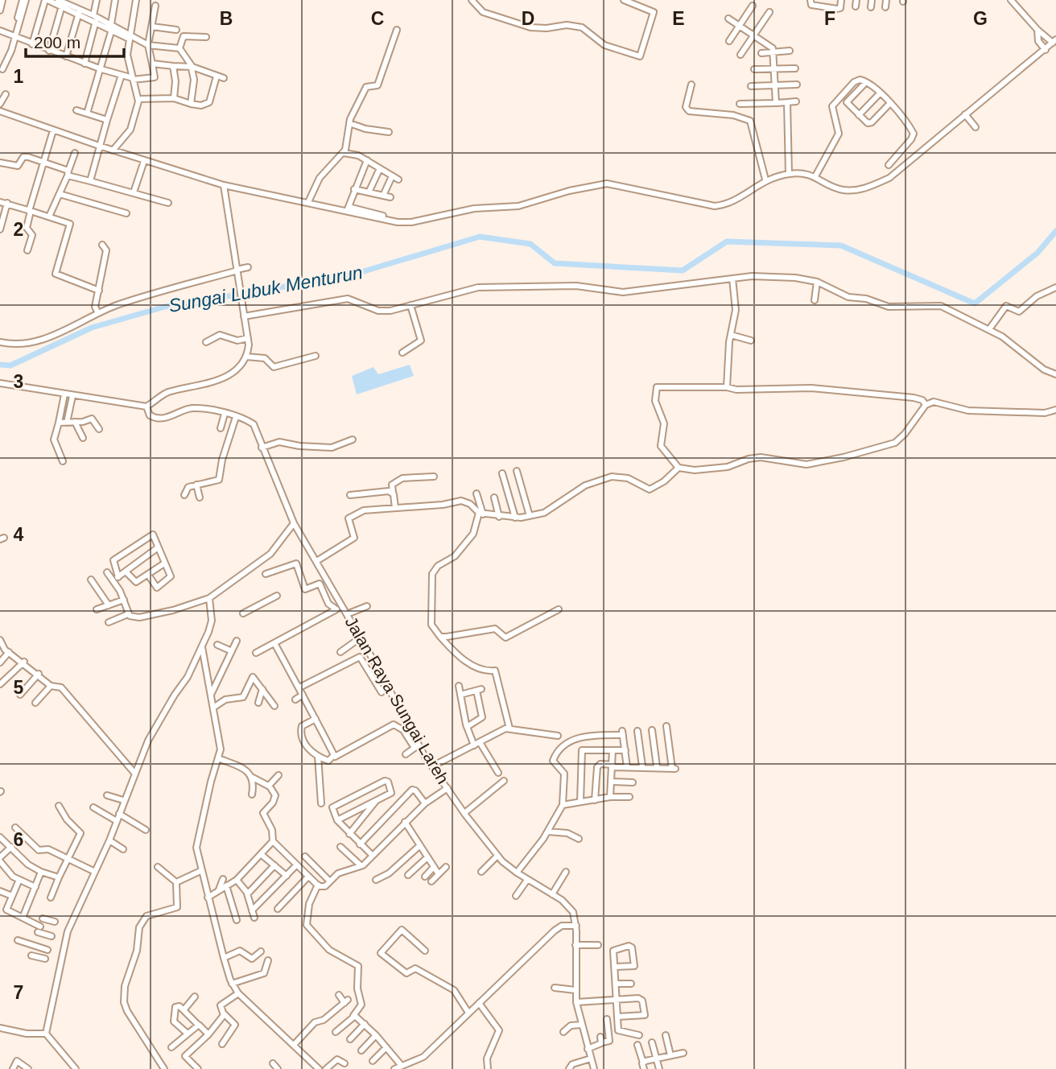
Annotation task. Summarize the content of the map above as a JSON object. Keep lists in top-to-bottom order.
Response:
{
  "streets": {
    "street": ["Jalan Raya Sungai Lareh"]
  },
  "water": ["Sungai Lubuk Menturun"],
  "scale_bar": "200 m",
  "grid": {
    "columns": [
      "B",
      "C",
      "D",
      "E",
      "F",
      "G"
    ],
    "rows": [
      "1",
      "2",
      "3",
      "4",
      "5",
      "6",
      "7"
    ]
  }
}
